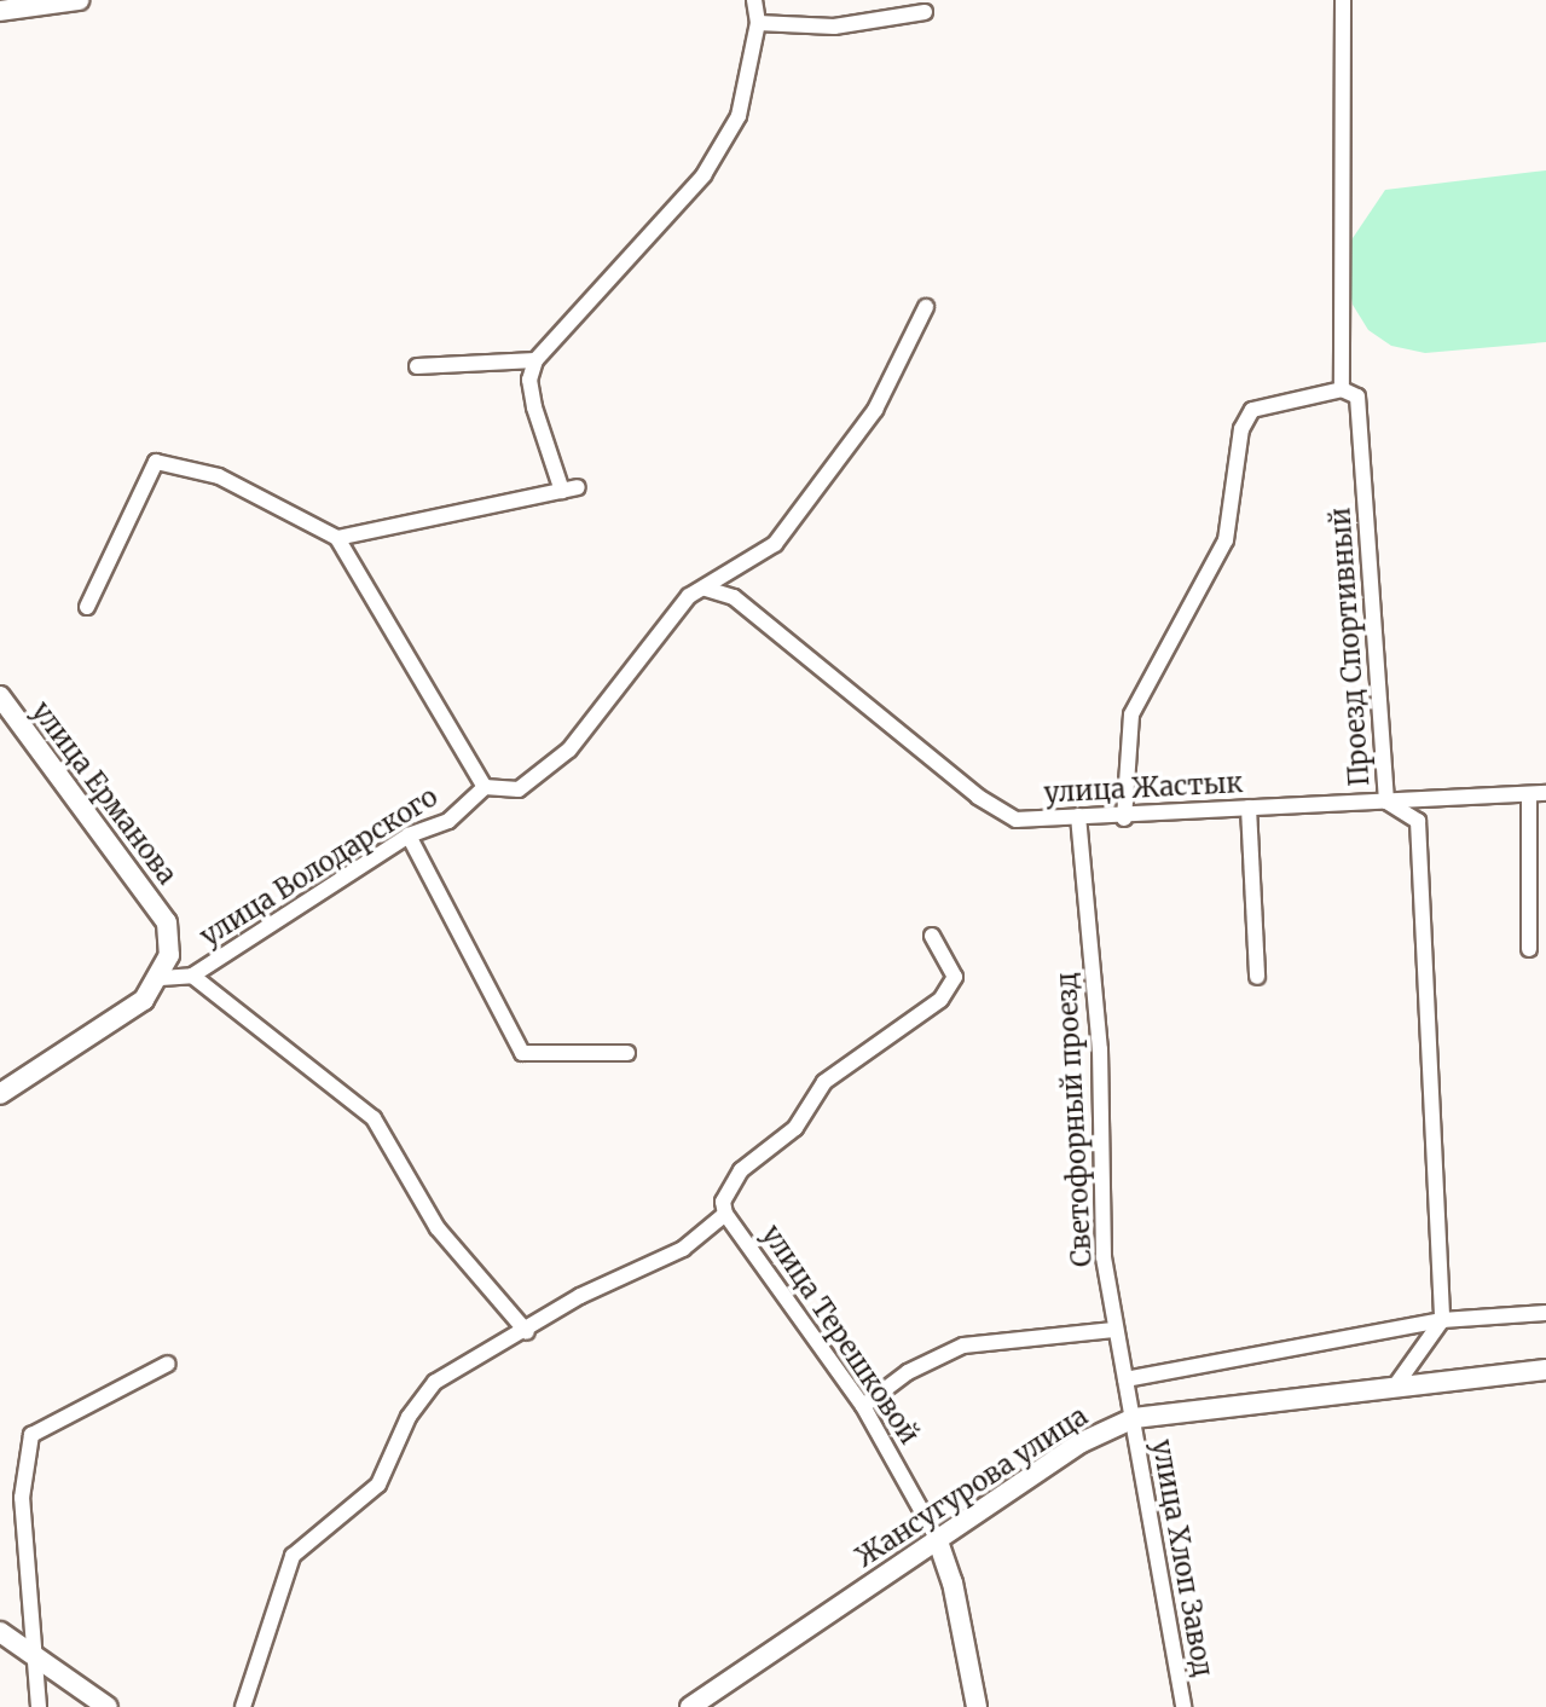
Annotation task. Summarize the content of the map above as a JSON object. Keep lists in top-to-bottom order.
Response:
{
  "streets": {
    "street": [
      "Проезд Спортивный",
      "улица Жастык",
      "улица Ерманова",
      "улица Володарского",
      "Светофорный проезд",
      "улица Терешковой",
      "Жансугурова улица",
      "улица Хлоп Завод"
    ]
  },
  "crossings": [
    ["Проезд Спортивный", "улица Жастык"],
    ["улица Жастык", "Светофорный проезд"],
    ["улица Ерманова", "улица Володарского"],
    ["Светофорный проезд", "Жансугурова улица"],
    ["Светофорный проезд", "улица Хлоп Завод"],
    ["улица Терешковой", "Жансугурова улица"],
    ["Жансугурова улица", "улица Хлоп Завод"]
  ]
}
